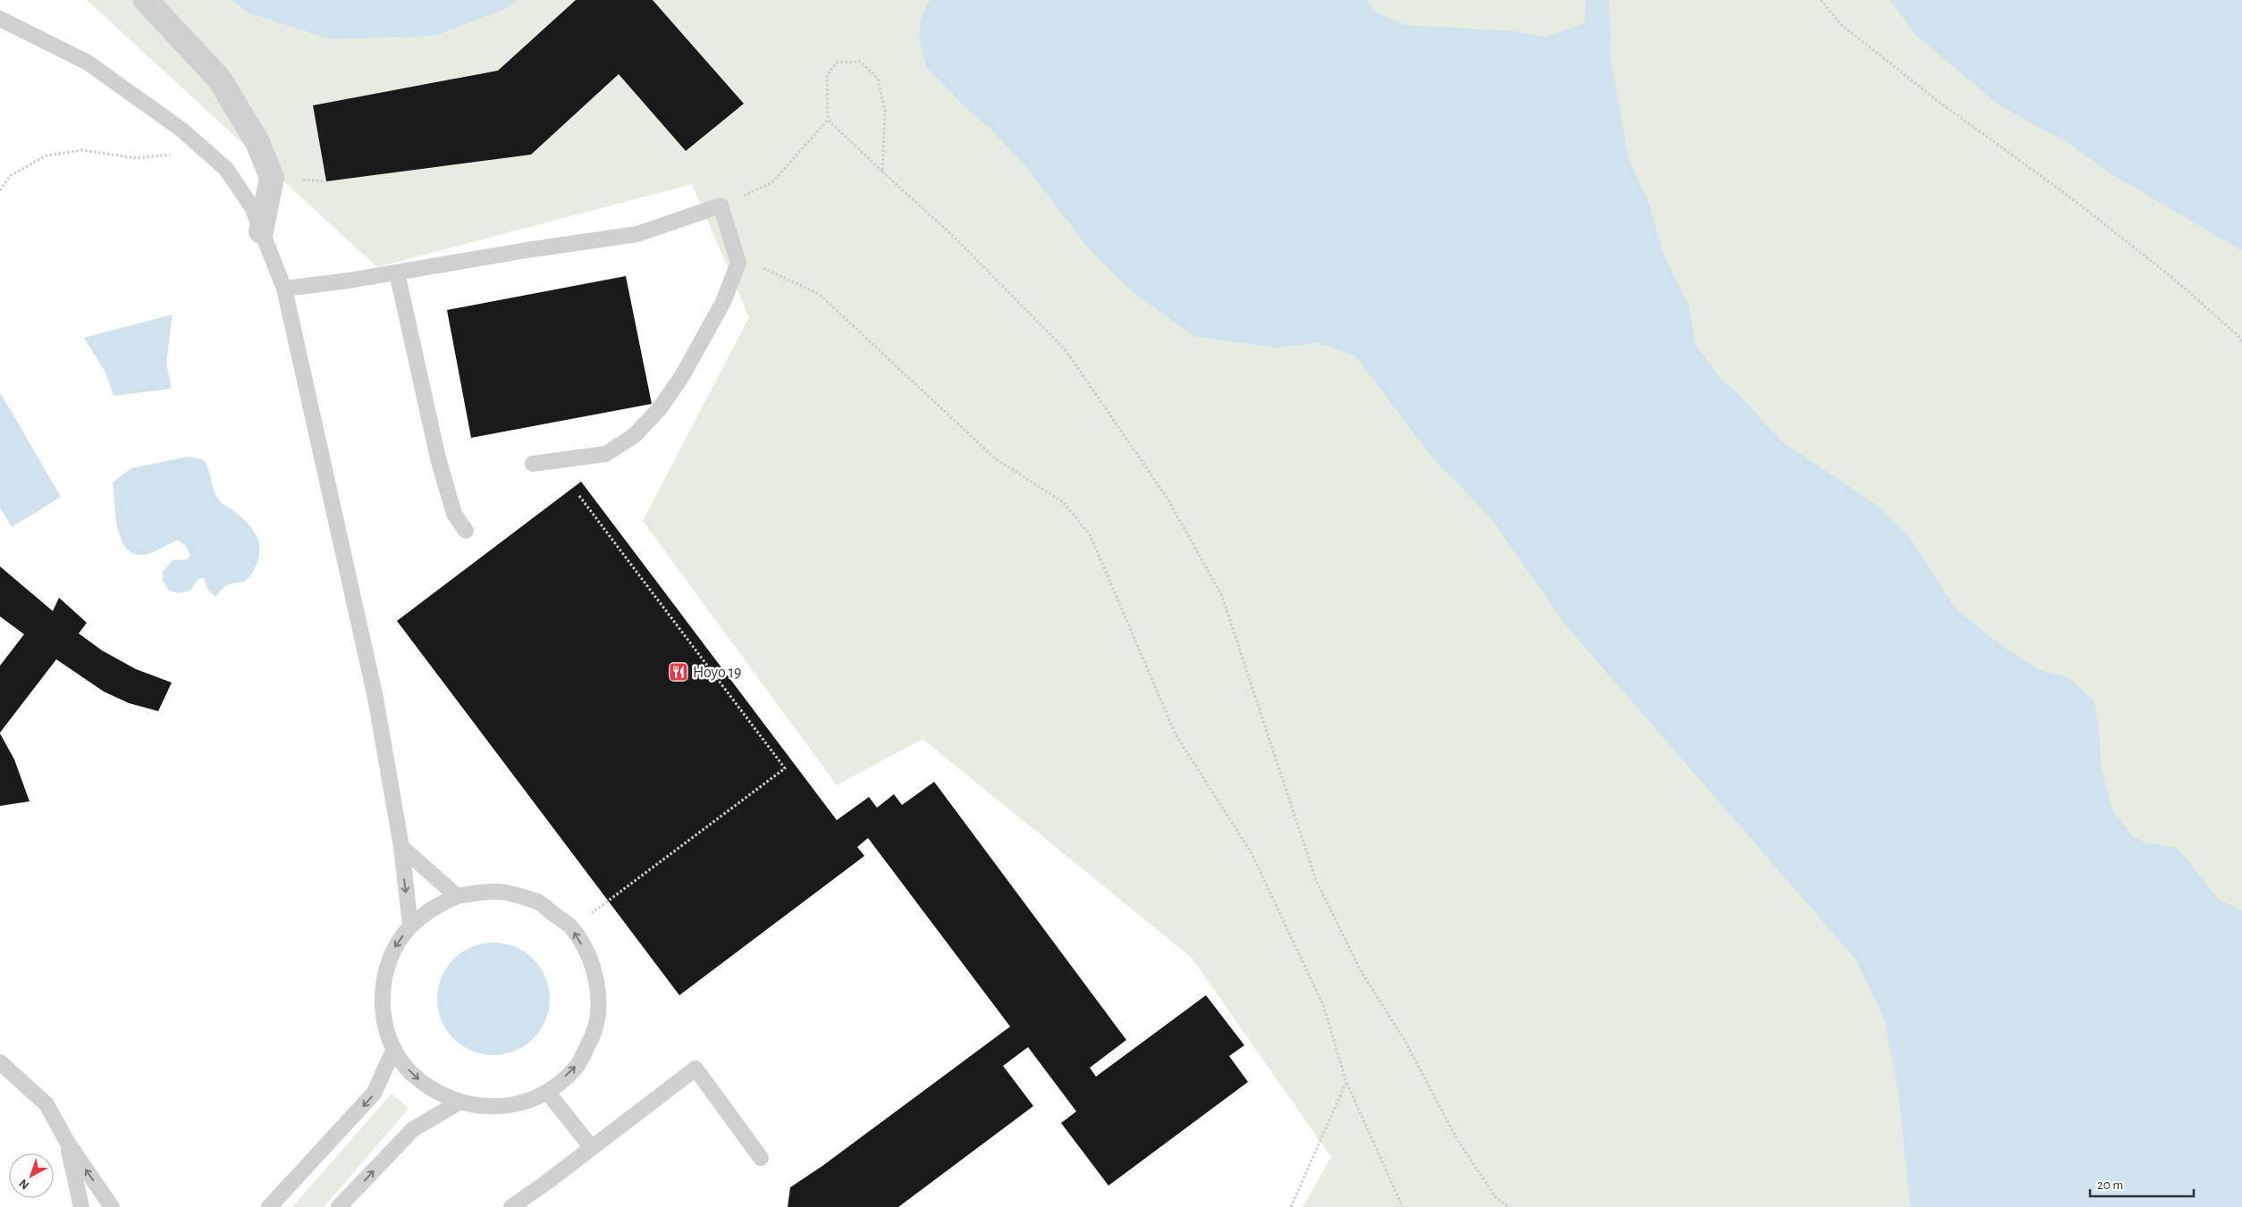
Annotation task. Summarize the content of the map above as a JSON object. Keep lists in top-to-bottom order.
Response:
{
  "places": {
    "restaurant": ["Hoyo 19"]
  },
  "scale_bar": "20 m",
  "north": "bottom left"
}
